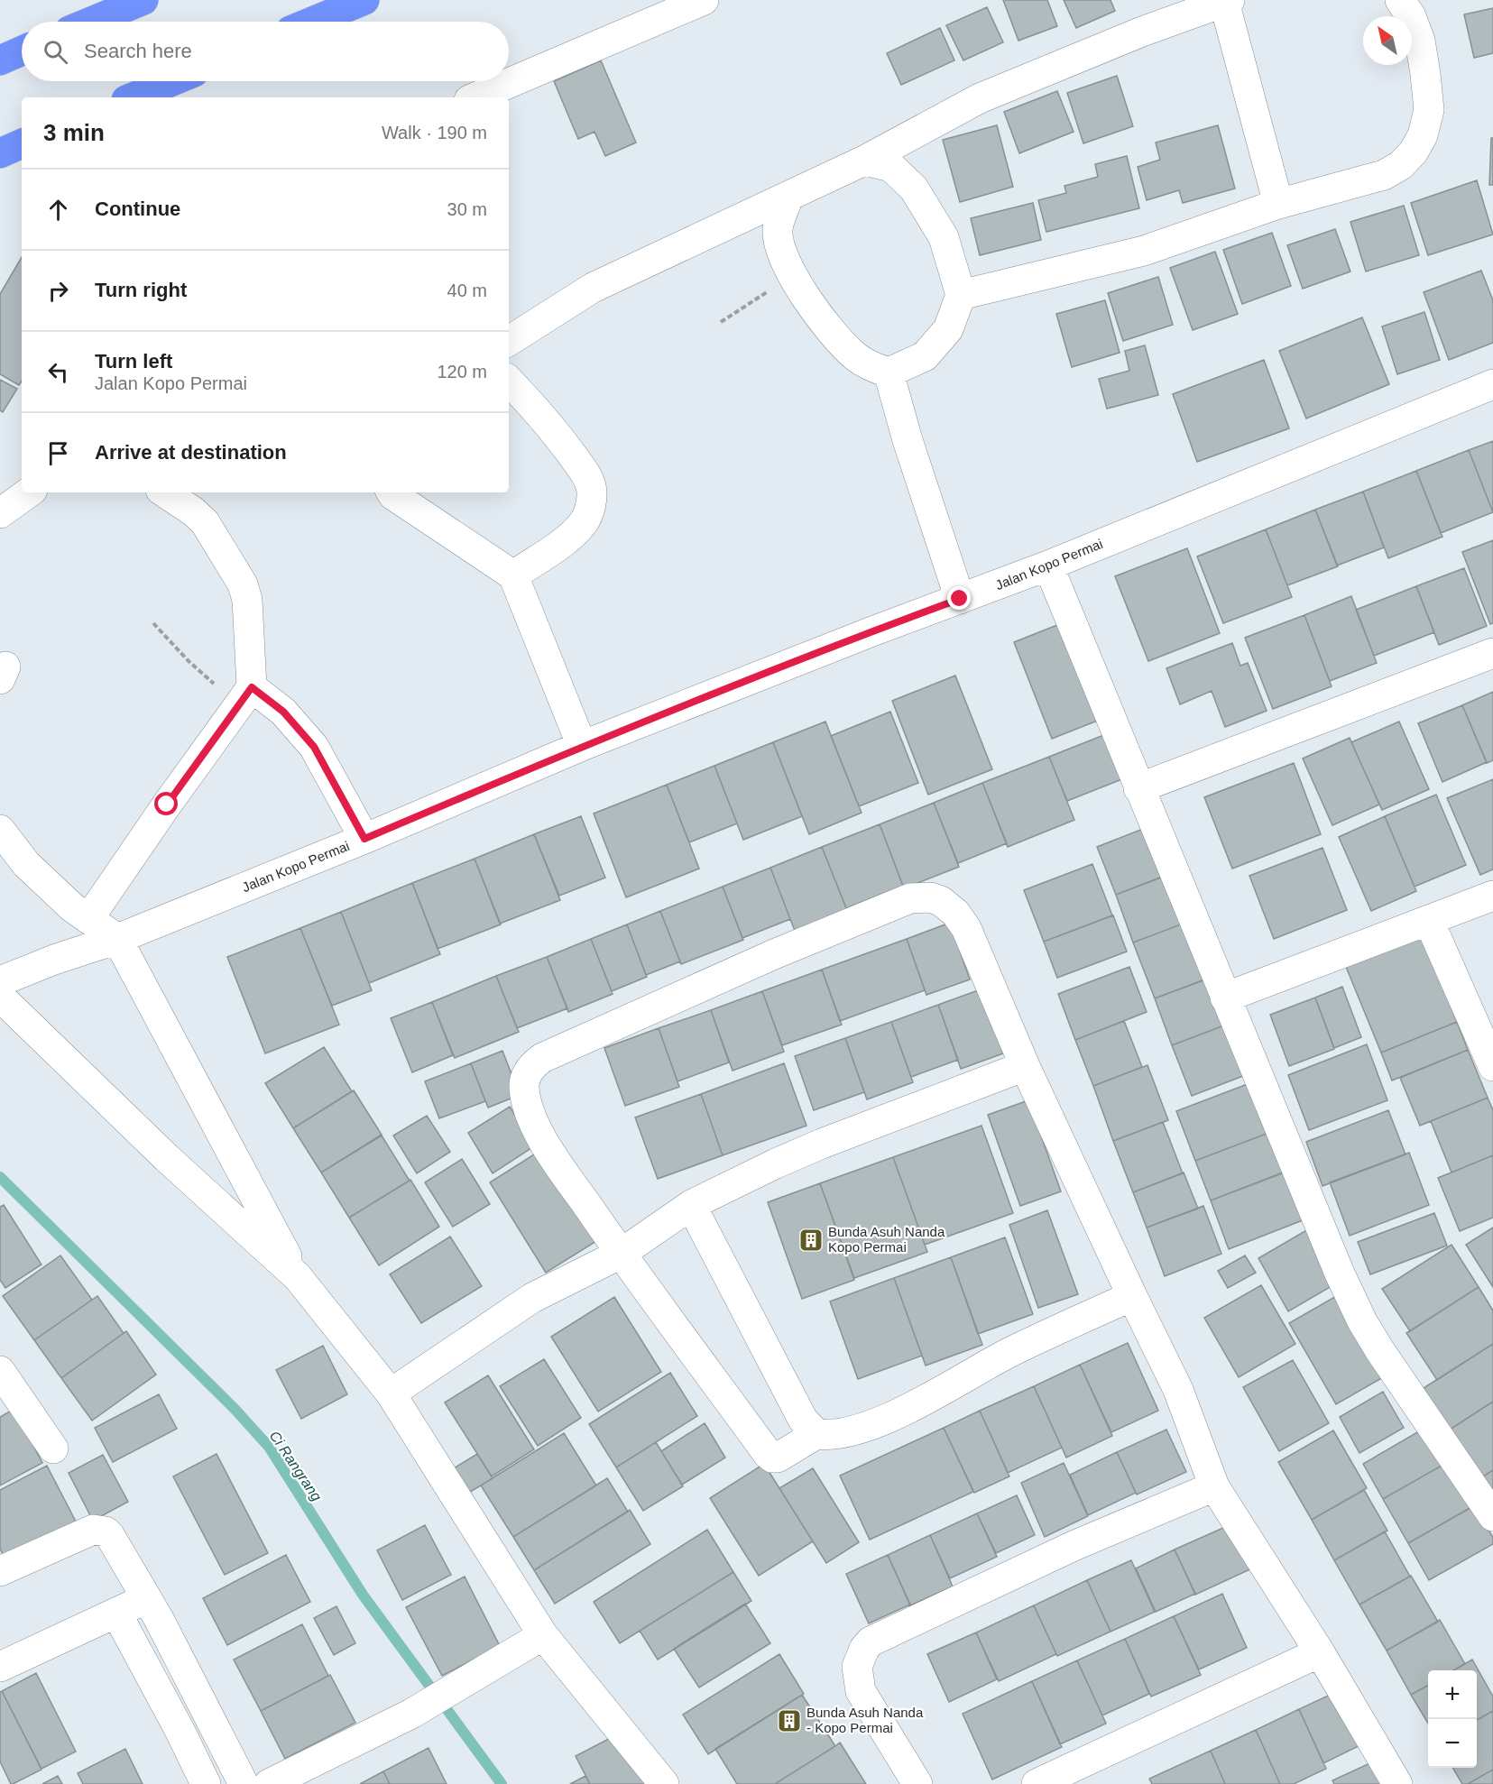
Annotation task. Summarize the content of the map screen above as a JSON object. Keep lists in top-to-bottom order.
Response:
{
  "streets": {
    "street": ["Jalan Kopo Permai"]
  },
  "water": ["Ci Rangrang"],
  "places": {
    "building": ["Bunda Asuh Nanda Kopo Permai", "Bunda Asuh Nanda - Kopo Permai"]
  },
  "north": "top left",
  "page": {
    "search": "Search here",
    "heading": ["3 min", "Walk · 190 m"],
    "list": [
      ["Continue", "30 m"],
      ["Turn right", "40 m"],
      ["Turn left", "Jalan Kopo Permai", "120 m"],
      "Arrive at destination"
    ],
    "map_buttons": ["+", "−"]
  }
}
